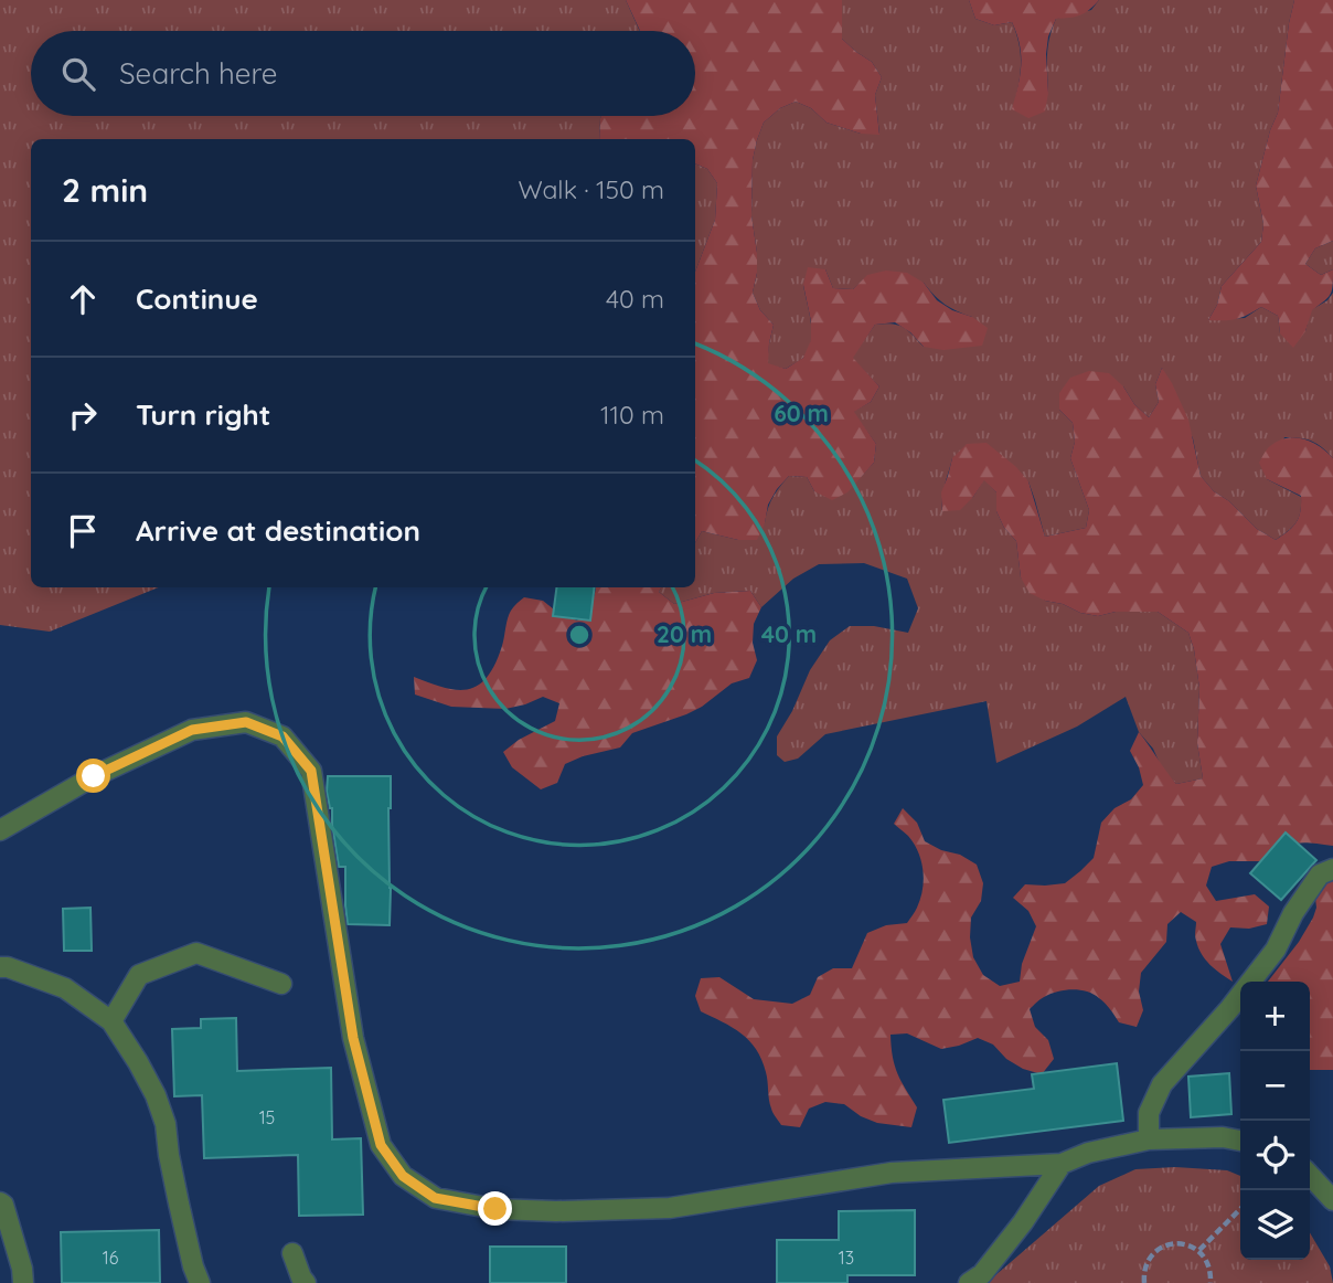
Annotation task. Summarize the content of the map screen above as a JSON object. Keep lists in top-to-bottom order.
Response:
{
  "house_numbers": ["15", "16", "13"],
  "page": {
    "search": "Search here",
    "heading": ["2 min", "Walk · 150 m"],
    "list": [
      ["Continue", "40 m"],
      ["Turn right", "110 m"],
      "Arrive at destination"
    ],
    "map_buttons": ["+", "−"]
  },
  "rings": ["60 m", "20 m", "40 m"]
}
